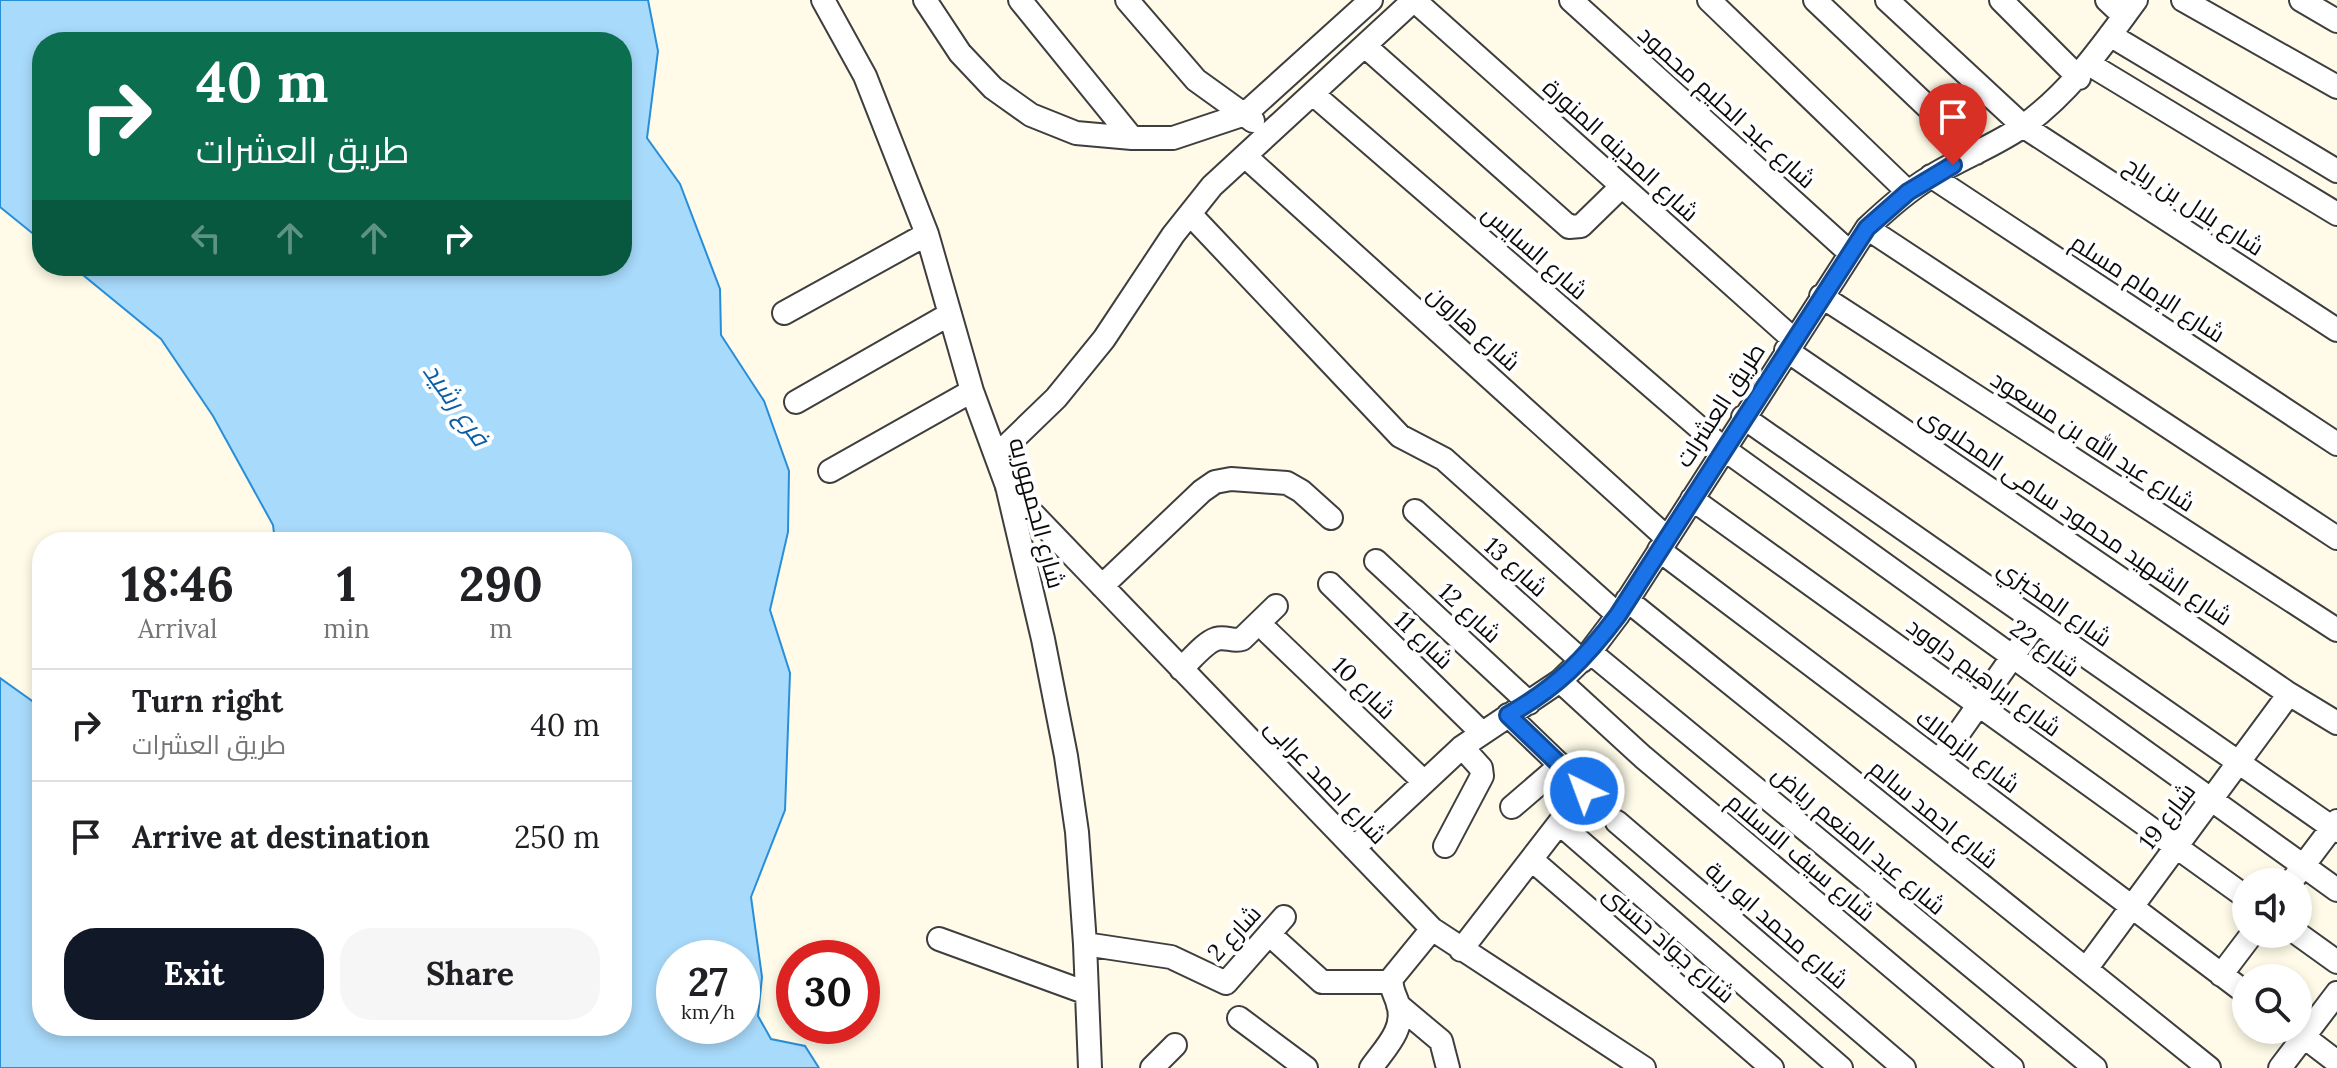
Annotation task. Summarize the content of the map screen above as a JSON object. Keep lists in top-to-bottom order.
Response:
{
  "streets": {
    "street": [
      "شارع عبد الحليم محمود",
      "شارع المدينه المنورة",
      "شارع بلال بن رباح",
      "شارع السايس",
      "شارع الإمام مسلم",
      "شارع هارون",
      "طريق العشرات",
      "شارع عبد الله بن مسعود",
      "شارع الجمهوريه",
      "شارع الشهيد محمود سامى المحلاوى",
      "شارع 13",
      "شارع المخبزي",
      "شارع 12",
      "شارع 11",
      "شارع 22",
      "شارع ابراهيم داوود",
      "شارع 10",
      "شارع الزمالك",
      "شارع احمد عرابى",
      "شارع احمد سالم",
      "شارع 19",
      "شارع عبد المنعم رياض",
      "شارع سيف الاسلام",
      "شارع محمد ابو رية",
      "شارع 2",
      "شارع جواد حسنى"
    ]
  },
  "crossings": [
    ["شارع عبد الحليم محمود", "طريق العشرات"],
    ["شارع المدينه المنورة", "طريق العشرات"],
    ["شارع المدينه المنورة", "شارع الشهيد محمود سامى المحلاوى"],
    ["شارع بلال بن رباح", "طريق العشرات"],
    ["شارع السايس", "طريق العشرات"],
    ["شارع السايس", "شارع 22"],
    ["شارع الإمام مسلم", "طريق العشرات"],
    ["شارع هارون", "طريق العشرات"],
    ["شارع هارون", "شارع الزمالك"],
    ["طريق العشرات", "شارع عبد الله بن مسعود"],
    ["طريق العشرات", "شارع الشهيد محمود سامى المحلاوى"],
    ["طريق العشرات", "شارع 13"],
    ["طريق العشرات", "شارع المخبزي"],
    ["طريق العشرات", "شارع 12"],
    ["طريق العشرات", "شارع 11"],
    ["طريق العشرات", "شارع 22"],
    ["طريق العشرات", "شارع ابراهيم داوود"],
    ["طريق العشرات", "شارع 10"],
    ["طريق العشرات", "شارع الزمالك"],
    ["طريق العشرات", "شارع احمد عرابى"],
    ["طريق العشرات", "شارع احمد سالم"],
    ["طريق العشرات", "شارع عبد المنعم رياض"],
    ["طريق العشرات", "شارع سيف الاسلام"],
    ["شارع الجمهوريه", "شارع احمد عرابى"],
    ["شارع الجمهوريه", "شارع 2"],
    ["شارع الشهيد محمود سامى المحلاوى", "شارع 19"],
    ["شارع 13", "شارع عبد المنعم رياض"],
    ["شارع المخبزي", "شارع 19"],
    ["شارع 22", "شارع 19"],
    ["شارع ابراهيم داوود", "شارع 19"],
    ["شارع الزمالك", "شارع 19"],
    ["شارع احمد سالم", "شارع 19"]
  ],
  "water": ["فرع رشيد"],
  "page": {
    "turn": ["40 m", "طريق العشرات"],
    "eta": [
      "18:46",
      "Arrival",
      "1",
      "min",
      "290",
      "m"
    ],
    "list": [
      {
        "name": "Turn right",
        "note": "طريق العشرات",
        "value": "40 m"
      },
      {
        "name": "Arrive at destination",
        "value": "250 m"
      }
    ],
    "buttons": ["Exit", "Share"],
    "speed": "27 km/h",
    "limit": "30"
  }
}
